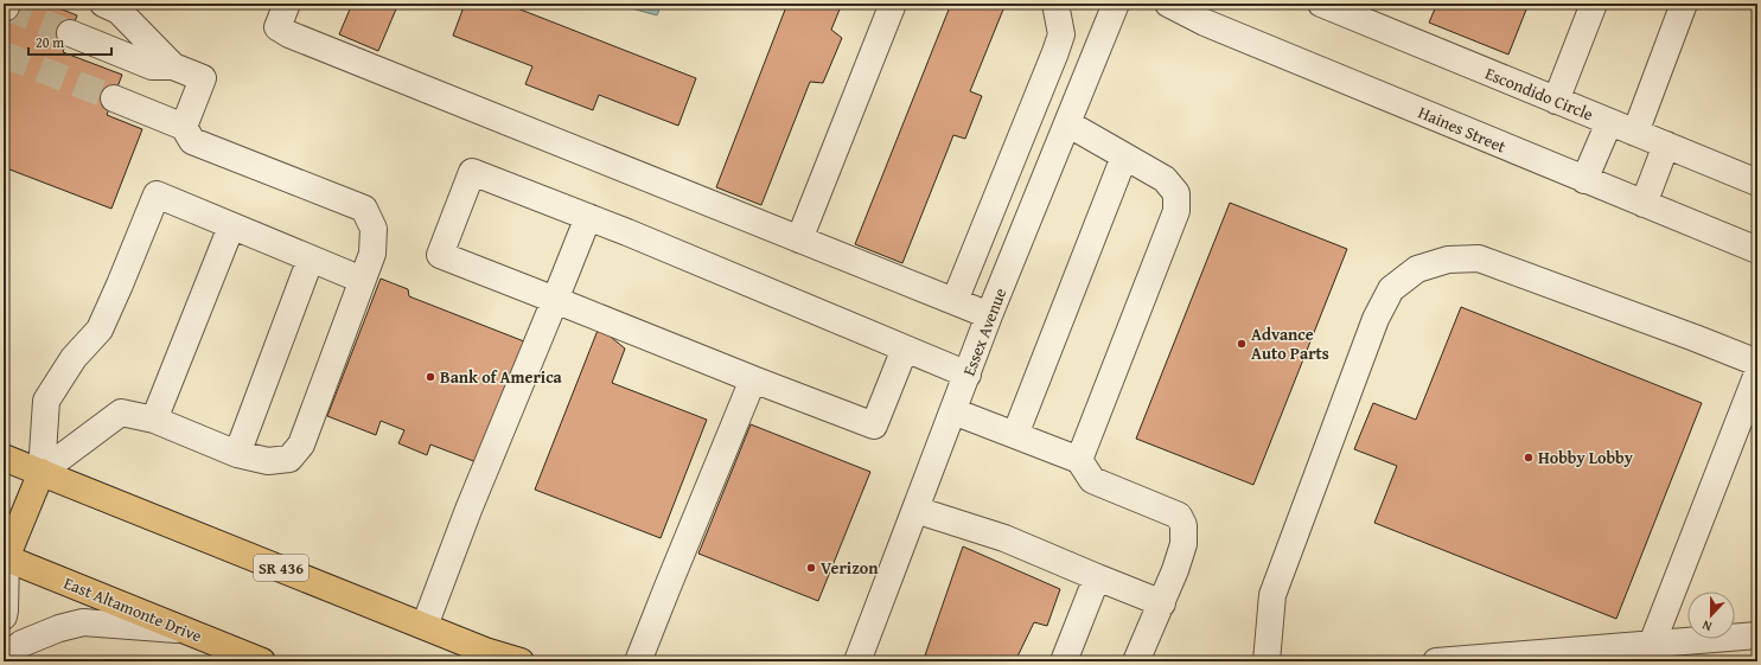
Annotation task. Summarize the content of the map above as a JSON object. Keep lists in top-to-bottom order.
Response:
{
  "streets": {
    "main road": ["SR 436", "East Altamonte Drive"],
    "street": ["Escondido Circle", "Haines Street", "Essex Avenue"]
  },
  "places": [
    "Advance Auto Parts",
    "Bank of America",
    "Hobby Lobby",
    "Verizon"
  ],
  "scale_bar": "20 m",
  "north": "bottom"
}
